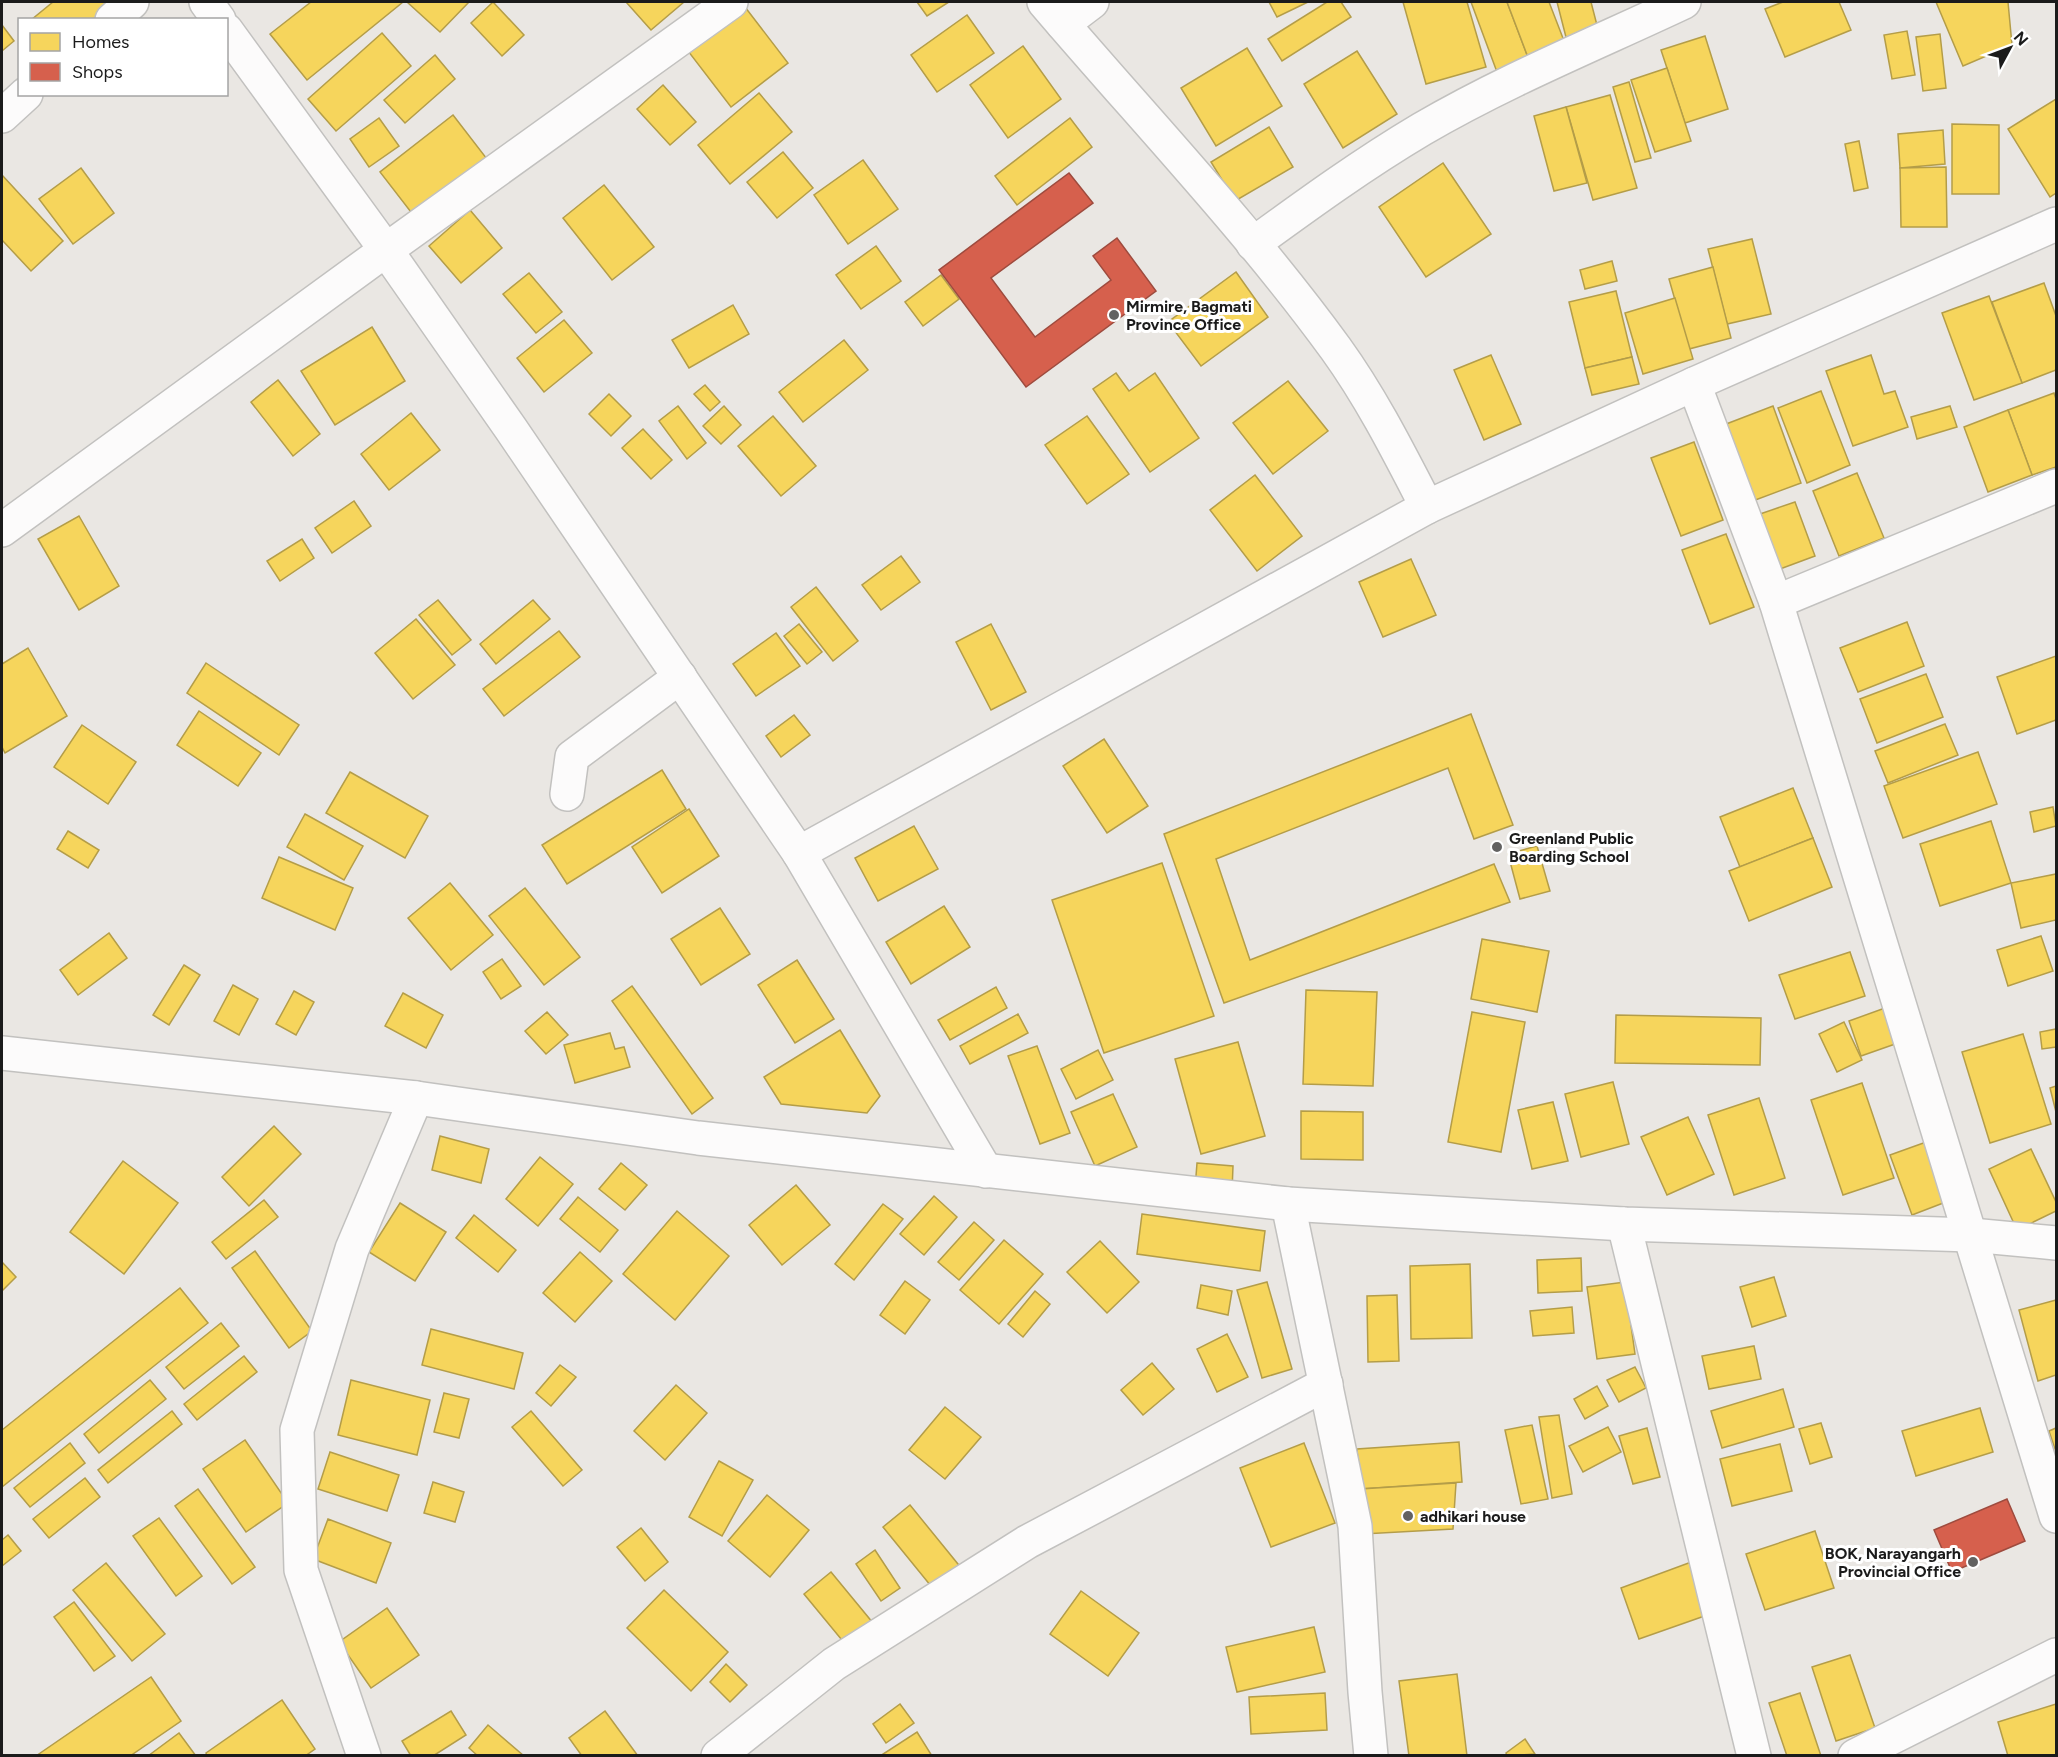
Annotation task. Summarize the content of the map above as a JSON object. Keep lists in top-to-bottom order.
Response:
{
  "places": [
    "Mirmire, Bagmati Province Office",
    "Greenland Public Boarding School",
    "adhikari house",
    "BOK, Narayangarh Provincial Office"
  ],
  "legend": ["Homes", "Shops"],
  "north": "top right"
}
